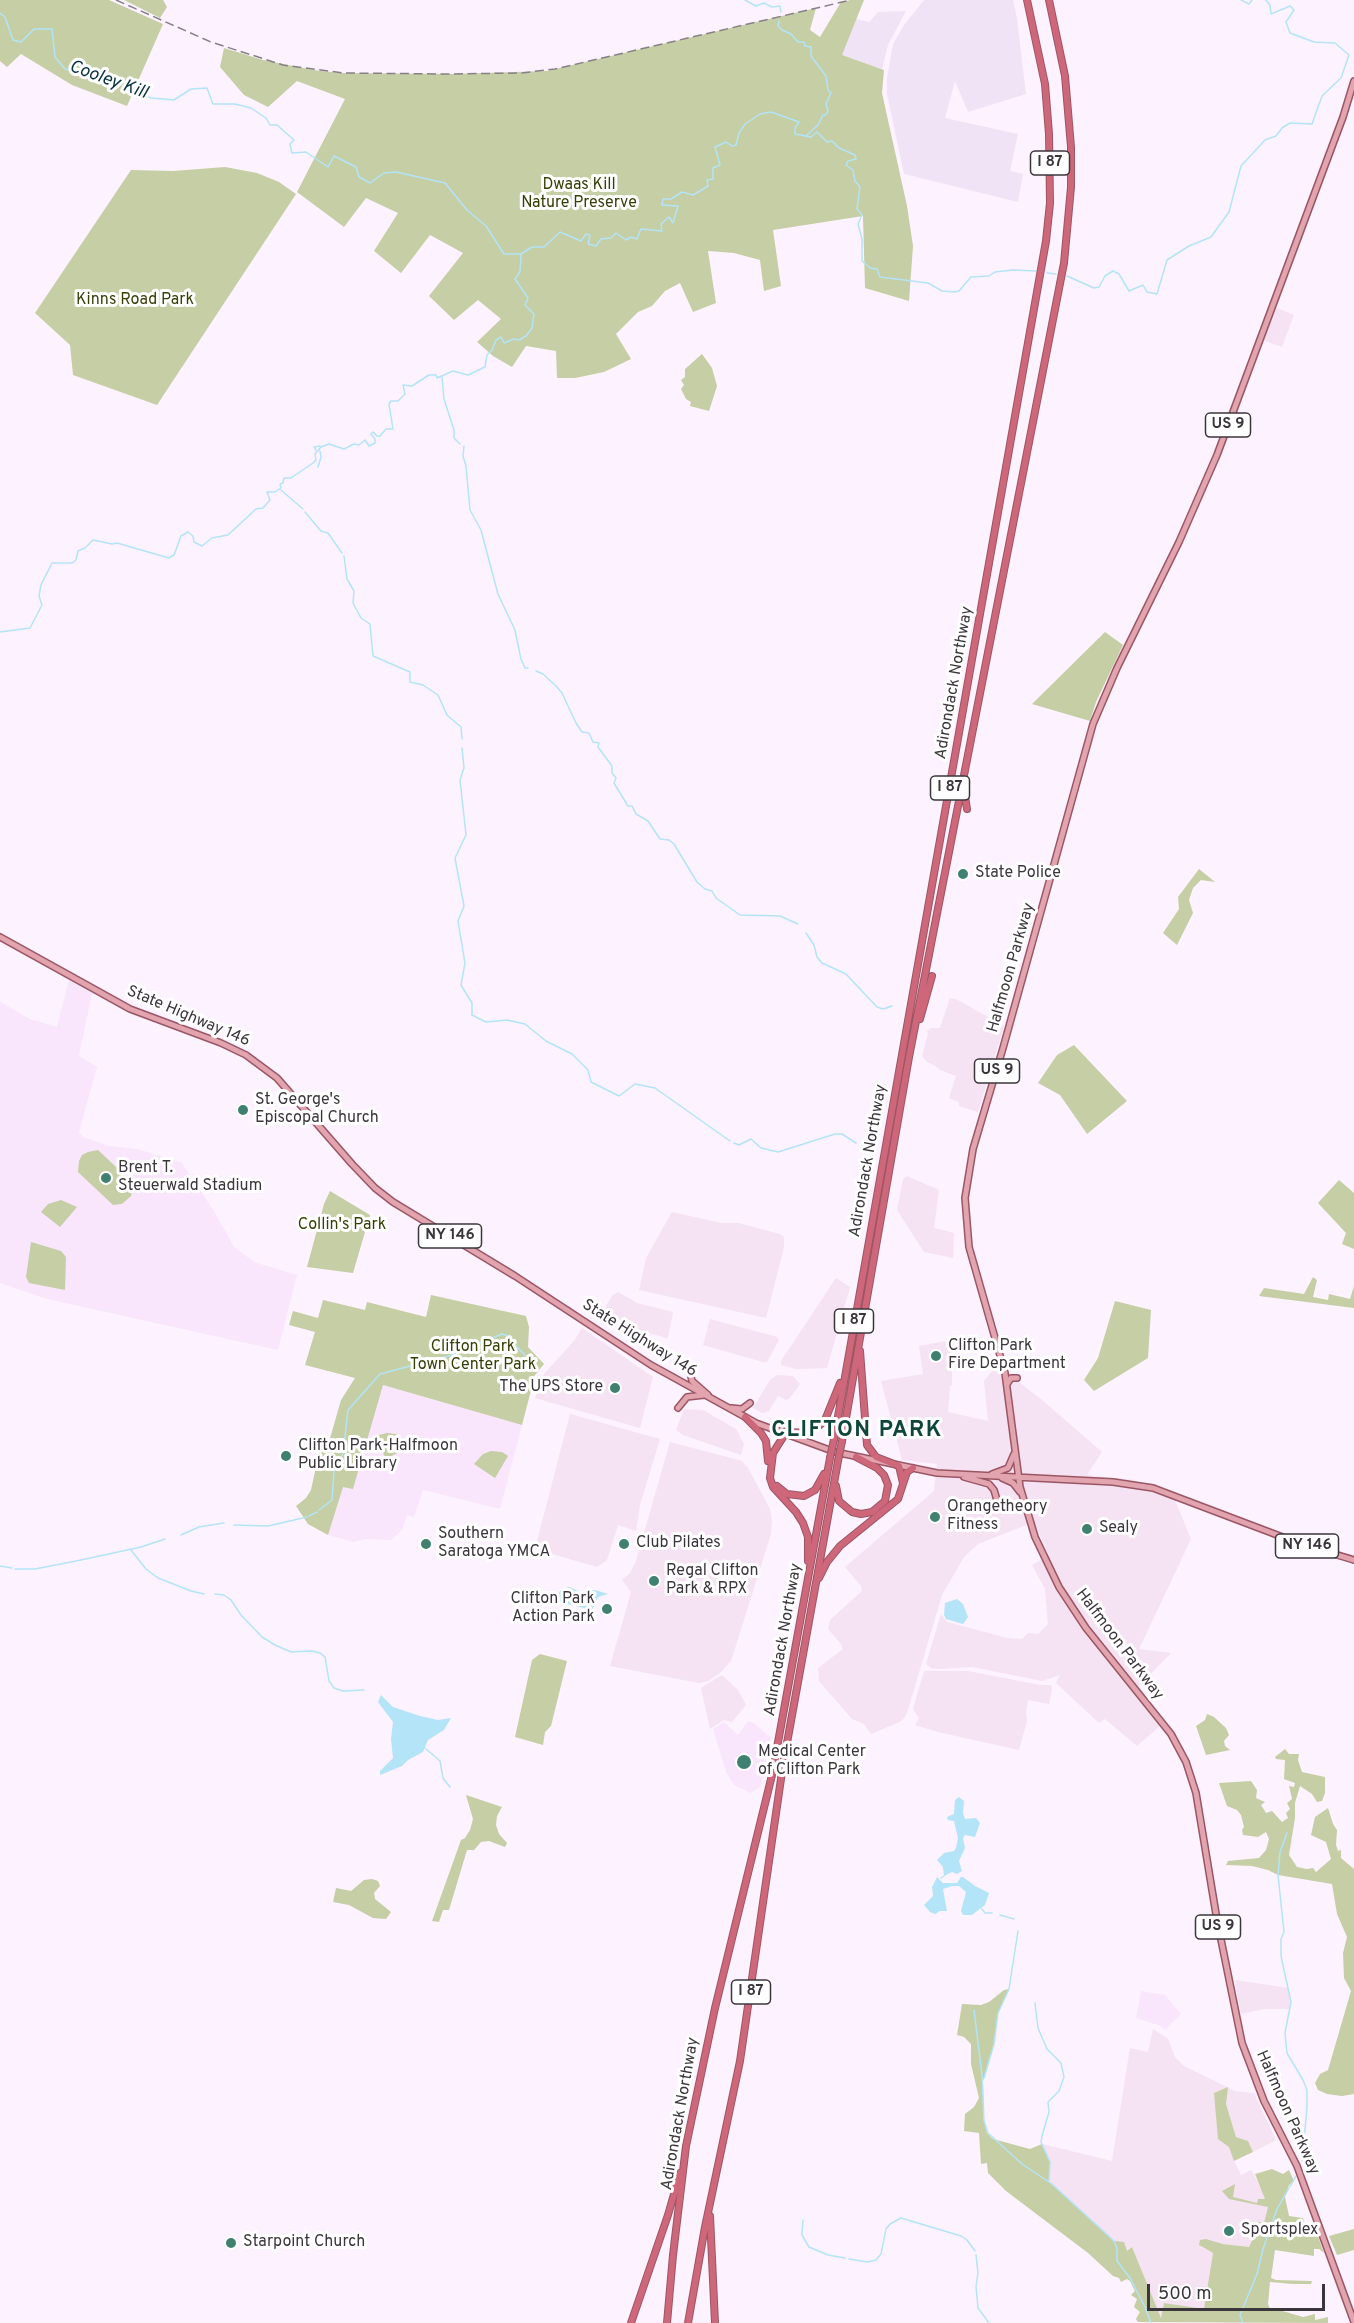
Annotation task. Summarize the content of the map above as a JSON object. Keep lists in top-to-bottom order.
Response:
{
  "streets": {
    "highway": ["I 87", "Adirondack Northway"],
    "main road": [
      "US 9",
      "Halfmoon Parkway",
      "State Highway 146",
      "NY 146"
    ]
  },
  "crossings": [
    ["Halfmoon Parkway", "State Highway 146"]
  ],
  "districts": ["CLIFTON PARK"],
  "water": ["Cooley Kill"],
  "parks": [
    "Dwaas Kill Nature Preserve",
    "Kinns Road Park",
    "Collin's Park",
    "Clifton Park Town Center Park"
  ],
  "places": [
    "State Police",
    "St. George's Episcopal Church",
    "Brent T. Steuerwald Stadium",
    "Clifton Park Fire Department",
    "The UPS Store",
    "Clifton Park-Halfmoon Public Library",
    "Orangetheory Fitness",
    "Sealy",
    "Southern Saratoga YMCA",
    "Club Pilates",
    "Regal Clifton Park & RPX",
    "Clifton Park Action Park",
    "Medical Center of Clifton Park",
    "Sportsplex",
    "Starpoint Church"
  ],
  "scale_bar": "500 m"
}
